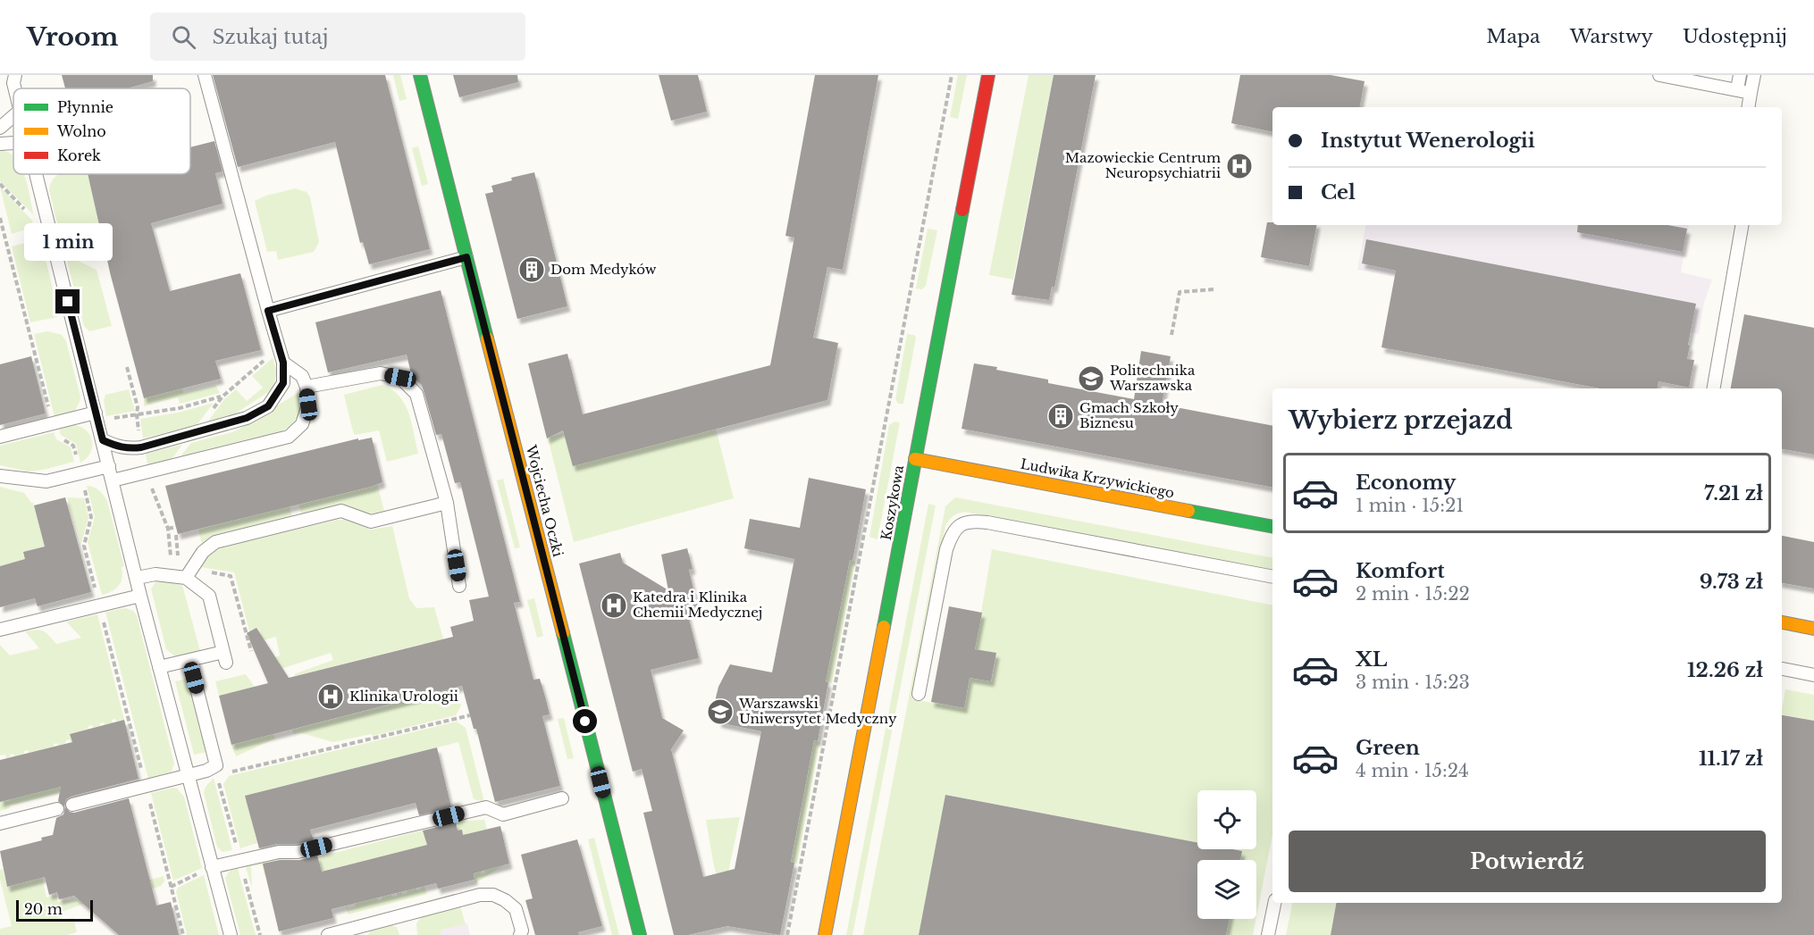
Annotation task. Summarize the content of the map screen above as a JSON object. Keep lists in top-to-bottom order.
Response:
{
  "streets": {
    "street": ["Ludwika Krzywickiego", "Wojciecha Oczki", "Koszykowa"]
  },
  "crossings": [
    ["Ludwika Krzywickiego", "Koszykowa"]
  ],
  "places": {
    "hospital": ["Mazowieckie Centrum Neuropsychiatrii", "Katedra i Klinika Chemii Medycznej", "Klinika Urologii"],
    "building": ["Dom Medyków", "Gmach Szkoły Biznesu"],
    "school or university": ["Politechnika Warszawska", "Warszawski Uniwersytet Medyczny"]
  },
  "legend": ["Płynnie", "Wolno", "Korek"],
  "scale_bar": "20 m",
  "page": {
    "header": "Vroom",
    "search": "Szukaj tutaj",
    "nav": ["Mapa", "Warstwy", "Udostępnij"],
    "banner": ["Instytut Wenerologii", "Cel"],
    "bubble": "1 min",
    "heading": "Wybierz przejazd",
    "list": [
      {
        "name": "Economy",
        "note": "1 min · 15:21",
        "value": "7.21 zł"
      },
      {
        "name": "Komfort",
        "note": "2 min · 15:22",
        "value": "9.73 zł"
      },
      {
        "name": "XL",
        "note": "3 min · 15:23",
        "value": "12.26 zł"
      },
      {
        "name": "Green",
        "note": "4 min · 15:24",
        "value": "11.17 zł"
      }
    ],
    "buttons": "Potwierdź",
    "scale": "20 m"
  }
}
